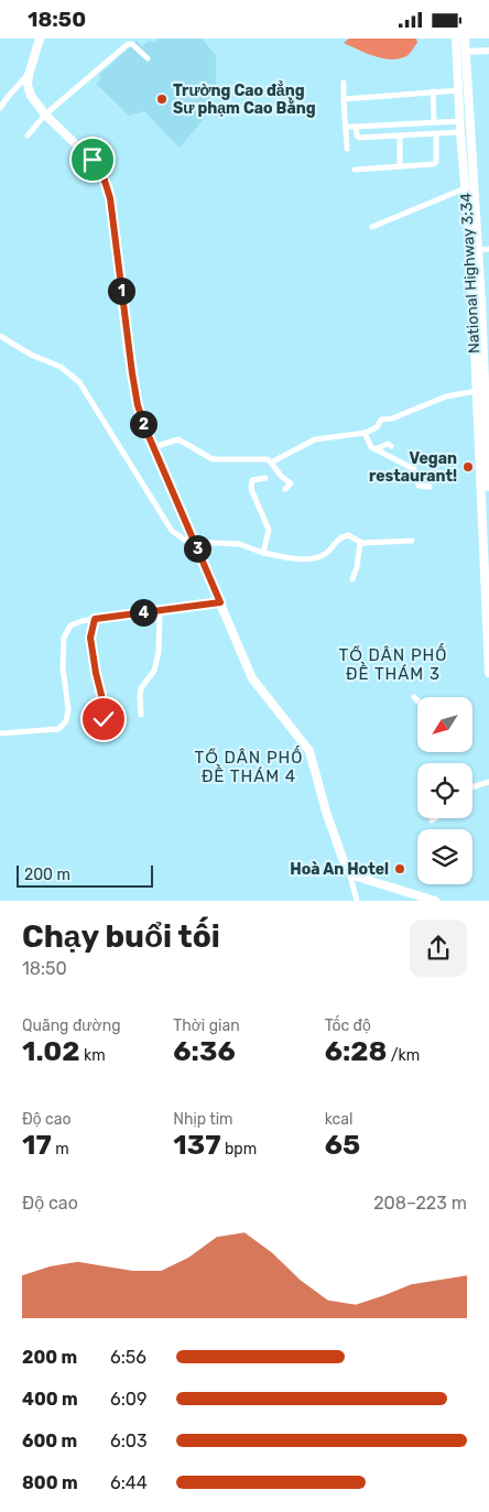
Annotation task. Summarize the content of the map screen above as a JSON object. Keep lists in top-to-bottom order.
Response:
{
  "streets": {
    "main road": ["National Highway 3;34"]
  },
  "districts": ["TỔ DÂN PHỐ ĐỀ THÁM 3", "TỔ DÂN PHỐ ĐỀ THÁM 4"],
  "places": ["Trường Cao đẳng Sư phạm Cao Bằng", "Vegan restaurant!", "Hoà An Hotel"],
  "scale_bar": "200 m",
  "north": "bottom left",
  "page": {
    "status": "18:50",
    "pins": [
      "1",
      "2",
      "3",
      "4"
    ],
    "scale": "200 m",
    "heading": ["Chạy buổi tối", "18:50"],
    "stats": [
      ["Quãng đường", "1.02 km"],
      ["Thời gian", "6:36"],
      ["Tốc độ", "6:28 /km"],
      ["Độ cao", "17 m"],
      ["Nhịp tim", "137 bpm"],
      ["kcal", "65"]
    ],
    "chart": ["Độ cao", "208–223 m"],
    "list": [
      {
        "name": "200 m",
        "note": "6:56"
      },
      {
        "name": "400 m",
        "note": "6:09"
      },
      {
        "name": "600 m",
        "note": "6:03"
      },
      {
        "name": "800 m",
        "note": "6:44"
      }
    ]
  }
}
